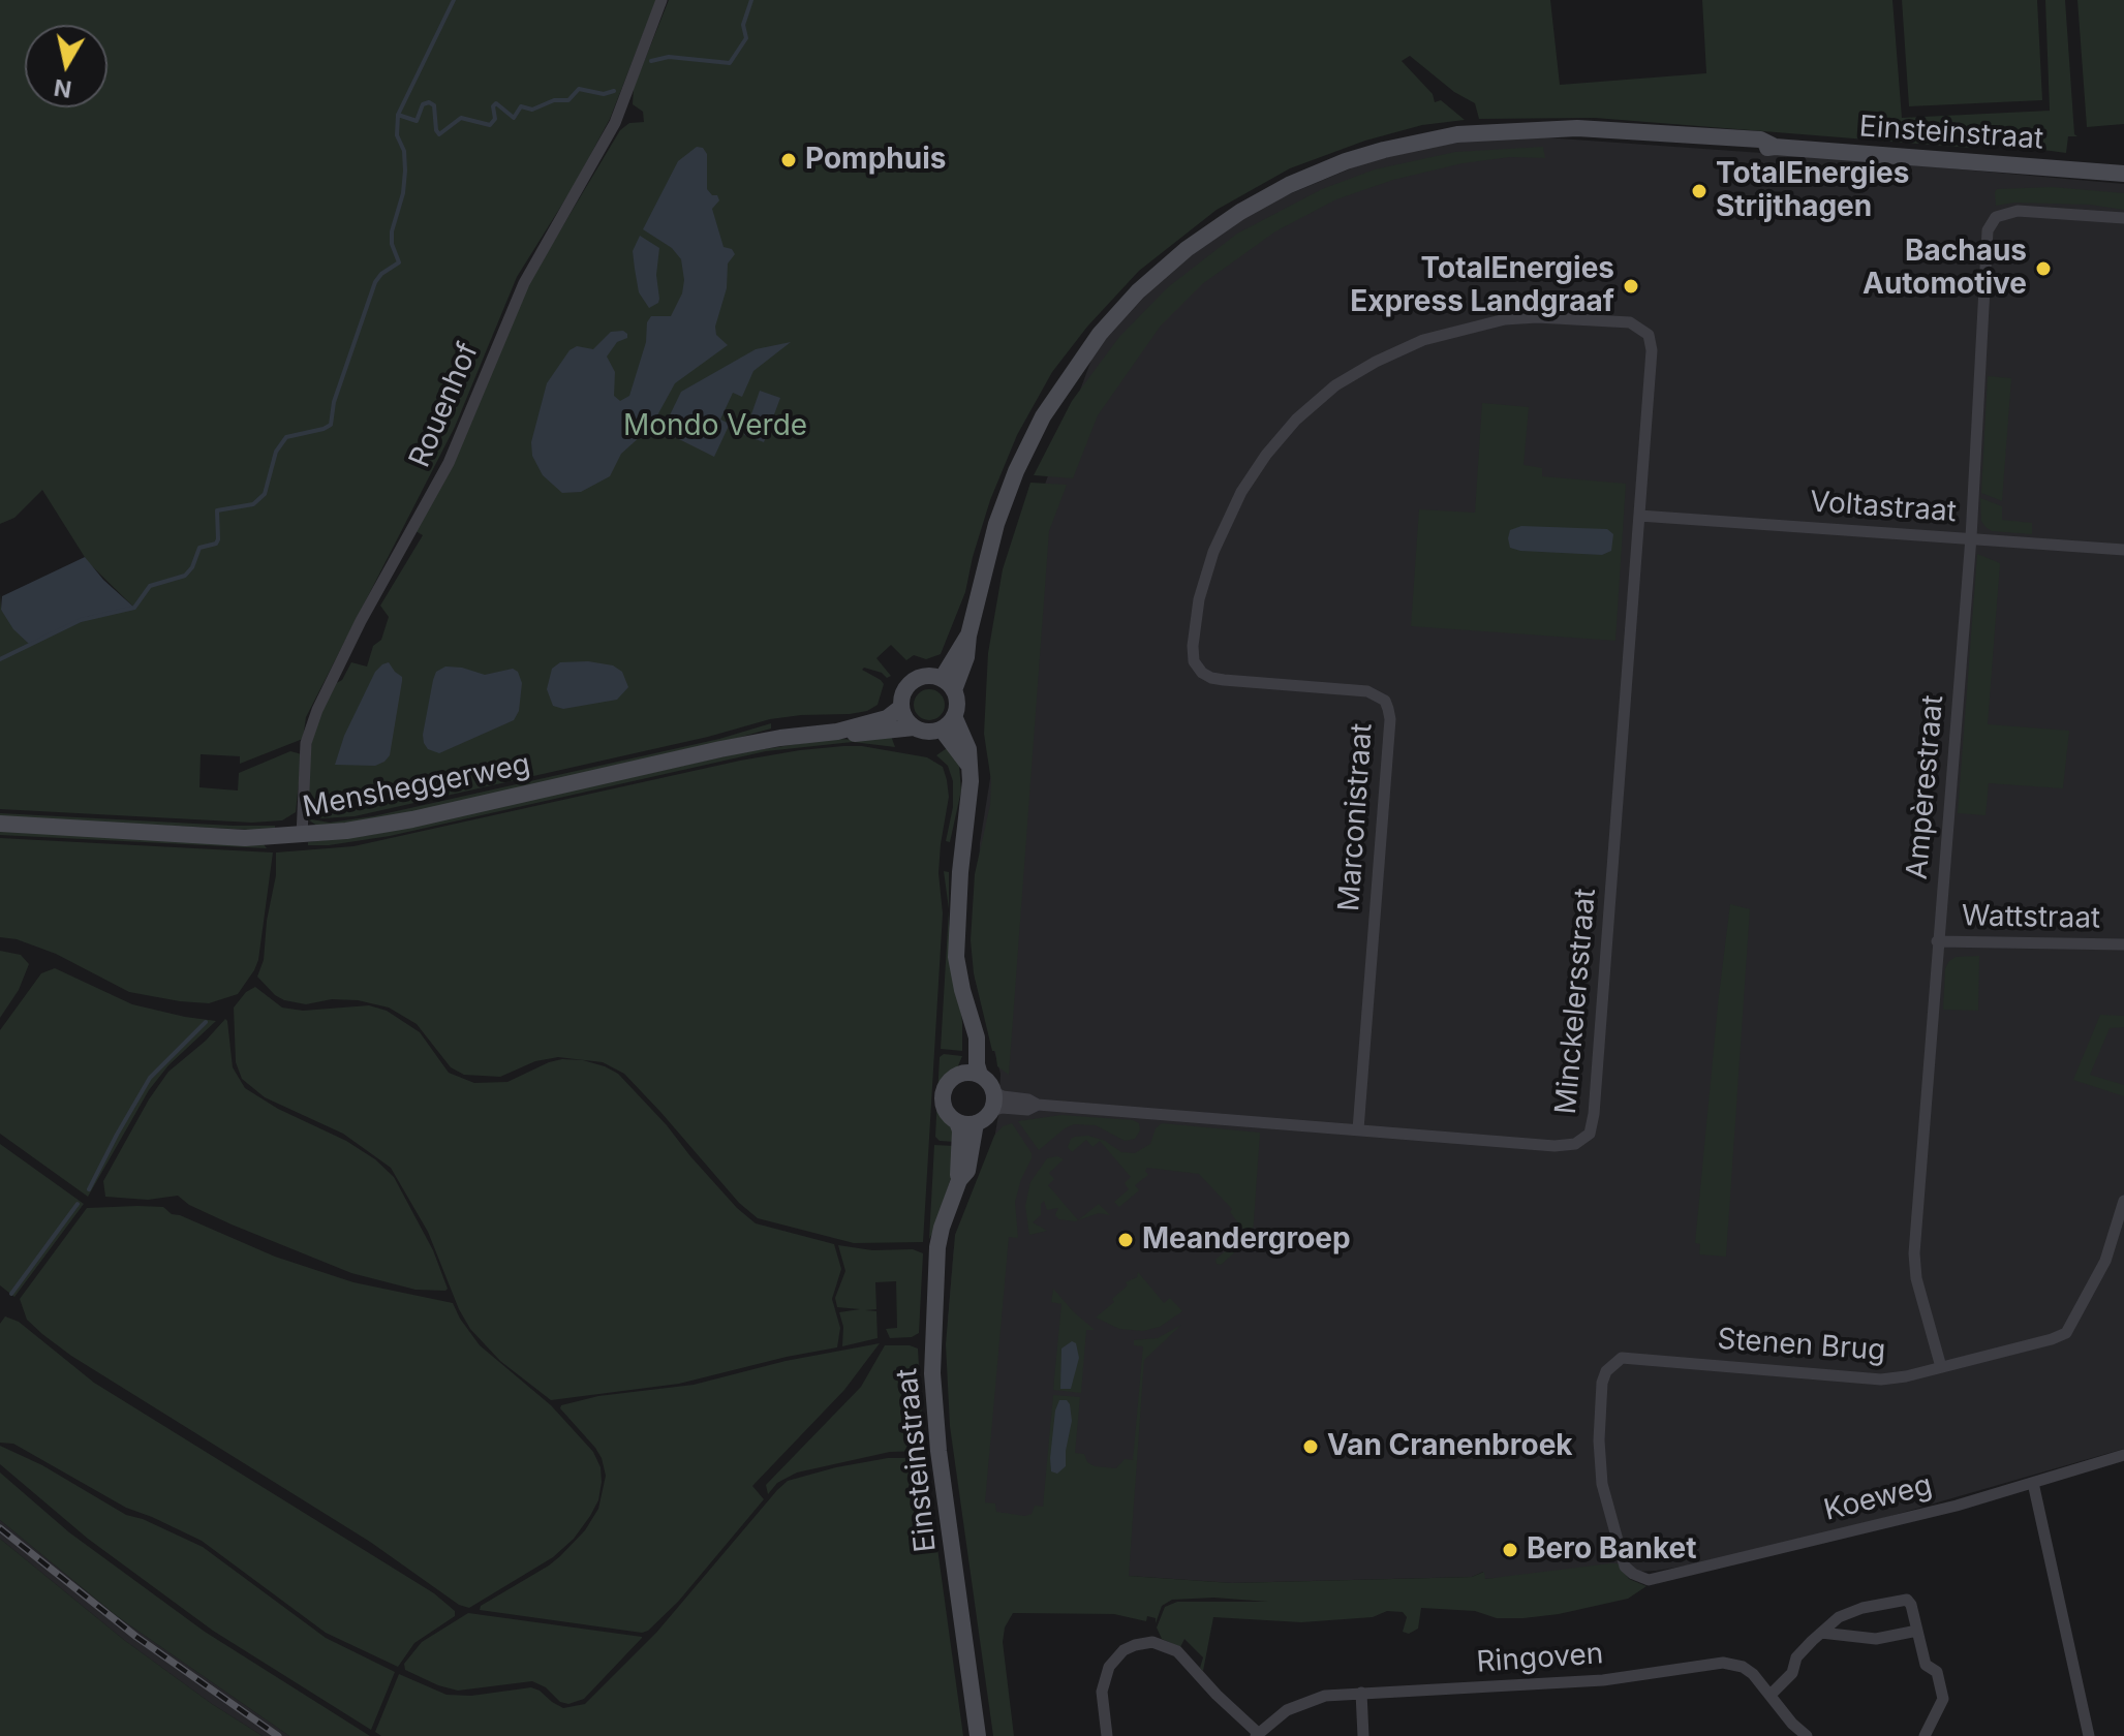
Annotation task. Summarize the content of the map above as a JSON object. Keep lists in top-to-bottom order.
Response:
{
  "streets": {
    "main road": ["Einsteinstraat", "Mensheggerweg"],
    "street": [
      "Rouenhof",
      "Voltastraat",
      "Ampèrestraat",
      "Marconistraat",
      "Wattstraat",
      "Minckelersstraat",
      "Stenen Brug",
      "Koeweg",
      "Ringoven"
    ]
  },
  "crossings": [
    ["Einsteinstraat", "Mensheggerweg"],
    ["Einsteinstraat", "Minckelersstraat"],
    ["Rouenhof", "Mensheggerweg"],
    ["Voltastraat", "Ampèrestraat"],
    ["Voltastraat", "Marconistraat"],
    ["Voltastraat", "Minckelersstraat"],
    ["Ampèrestraat", "Wattstraat"],
    ["Ampèrestraat", "Stenen Brug"],
    ["Marconistraat", "Minckelersstraat"],
    ["Stenen Brug", "Koeweg"]
  ],
  "parks": ["Mondo Verde"],
  "places": [
    "Pomphuis",
    "TotalEnergies Strijthagen",
    "Bachaus Automotive",
    "TotalEnergies Express Landgraaf",
    "Meandergroep",
    "Van Cranenbroek",
    "Bero Banket"
  ],
  "north": "bottom"
}
